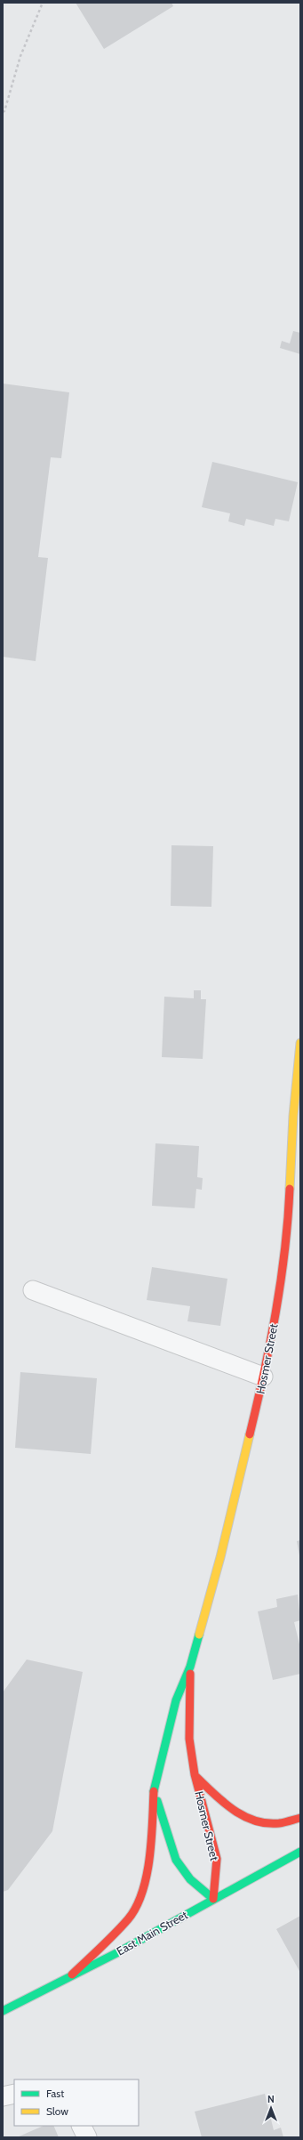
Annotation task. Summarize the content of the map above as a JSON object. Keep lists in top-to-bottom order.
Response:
{
  "streets": {
    "street": ["Hosmer Street", "East Main Street"]
  },
  "crossings": [
    ["Hosmer Street", "East Main Street"]
  ],
  "legend": ["Fast", "Slow"],
  "north": "top"
}
